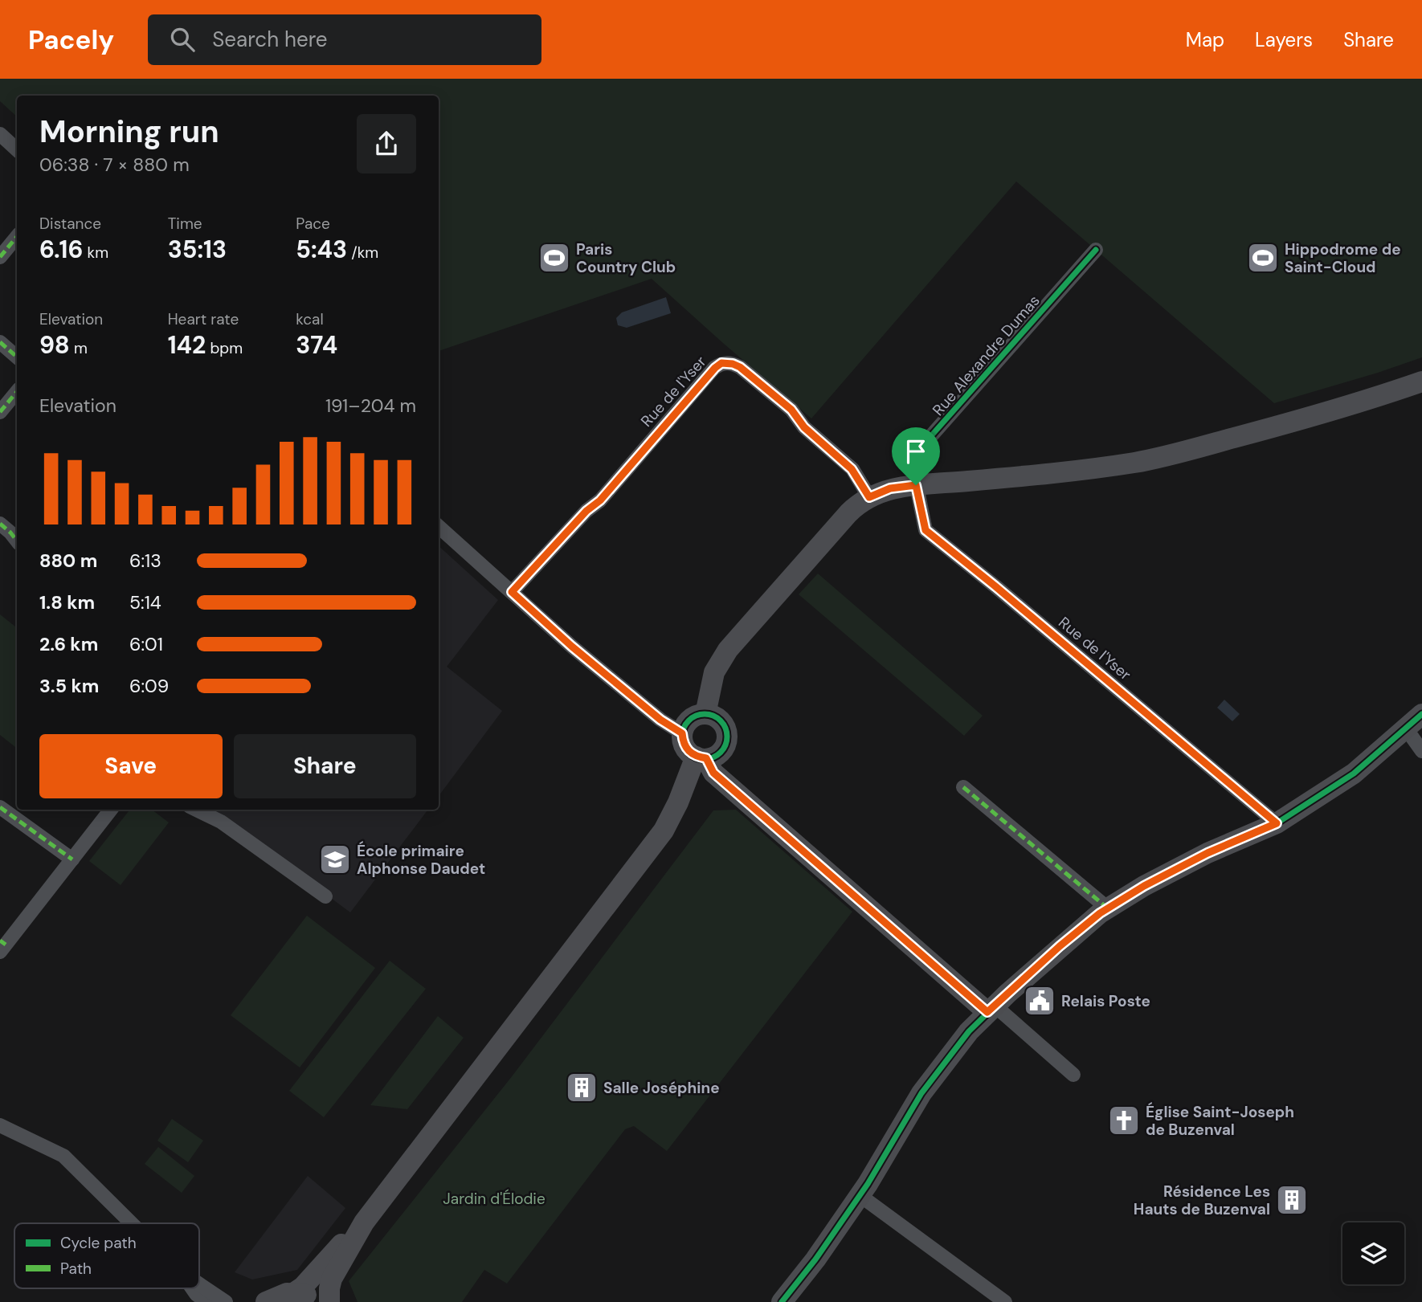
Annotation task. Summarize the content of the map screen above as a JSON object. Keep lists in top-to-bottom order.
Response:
{
  "streets": {
    "street": ["Rue Alexandre Dumas", "Rue de l'Yser"]
  },
  "crossings": [
    ["Rue Alexandre Dumas", "Rue de l'Yser"]
  ],
  "parks": ["Jardin d'Élodie"],
  "places": {
    "sports": ["Paris Country Club", "Hippodrome de Saint-Cloud"],
    "school or university": ["École primaire Alphonse Daudet"],
    "public building": ["Relais Poste"],
    "building": ["Salle Joséphine", "Résidence Les Hauts de Buzenval"],
    "church": ["Église Saint-Joseph de Buzenval"]
  },
  "legend": ["Cycle path", "Path"],
  "page": {
    "header": "Pacely",
    "search": "Search here",
    "nav": ["Map", "Layers", "Share"],
    "heading": ["Morning run", "06:38 · 7 × 880 m"],
    "stats": [
      ["Distance", "6.16 km"],
      ["Time", "35:13"],
      ["Pace", "5:43 /km"],
      ["Elevation", "98 m"],
      ["Heart rate", "142 bpm"],
      ["kcal", "374"]
    ],
    "chart": ["Elevation", "191–204 m"],
    "list": [
      {
        "name": "880 m",
        "note": "6:13"
      },
      {
        "name": "1.8 km",
        "note": "5:14"
      },
      {
        "name": "2.6 km",
        "note": "6:01"
      },
      {
        "name": "3.5 km",
        "note": "6:09"
      }
    ],
    "buttons": ["Save", "Share"]
  }
}
